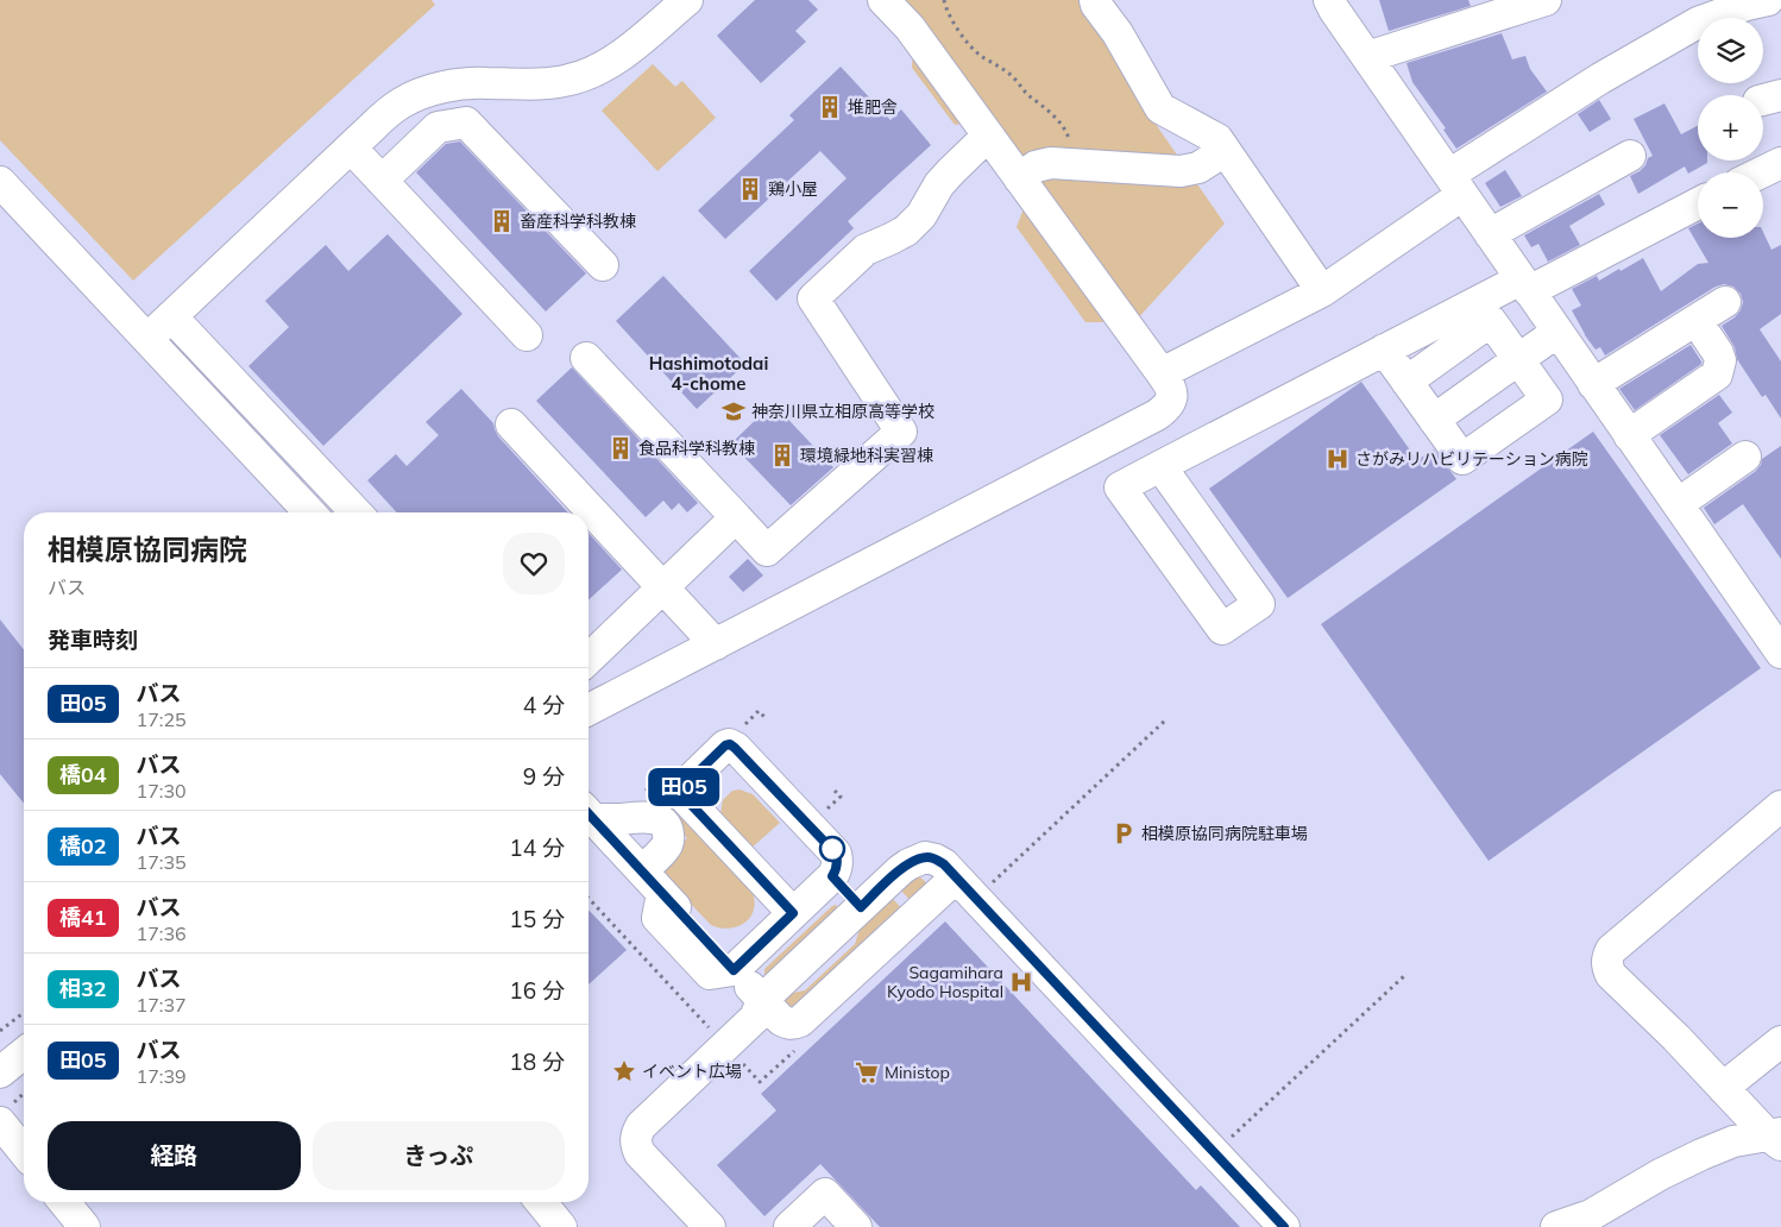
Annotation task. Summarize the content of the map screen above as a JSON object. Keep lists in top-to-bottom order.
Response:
{
  "districts": ["Hashimotodai 4-chome"],
  "places": {
    "building": [
      "堆肥舎",
      "鶏小屋",
      "畜産科学科教棟",
      "食品科学科教棟",
      "環境緑地科実習棟"
    ],
    "school or university": ["神奈川県立相原高等学校"],
    "hospital": ["さがみリハビリテーション病院", "Sagamihara Kyodo Hospital"],
    "parking": ["相模原協同病院駐車場"],
    "place": ["イベント広場"],
    "supermarket": ["Ministop"]
  },
  "lines": ["bus line 田05"],
  "page": {
    "on_map": "田05",
    "map_buttons": ["+", "−"],
    "heading": [
      ["相模原協同病院", "バス"],
      "発車時刻"
    ],
    "list": [
      {
        "mark": "田05",
        "name": "バス",
        "note": "17:25",
        "value": "4 分"
      },
      {
        "mark": "橋04",
        "name": "バス",
        "note": "17:30",
        "value": "9 分"
      },
      {
        "mark": "橋02",
        "name": "バス",
        "note": "17:35",
        "value": "14 分"
      },
      {
        "mark": "橋41",
        "name": "バス",
        "note": "17:36",
        "value": "15 分"
      },
      {
        "mark": "相32",
        "name": "バス",
        "note": "17:37",
        "value": "16 分"
      },
      {
        "mark": "田05",
        "name": "バス",
        "note": "17:39",
        "value": "18 分"
      }
    ],
    "buttons": ["経路", "きっぷ"]
  }
}
